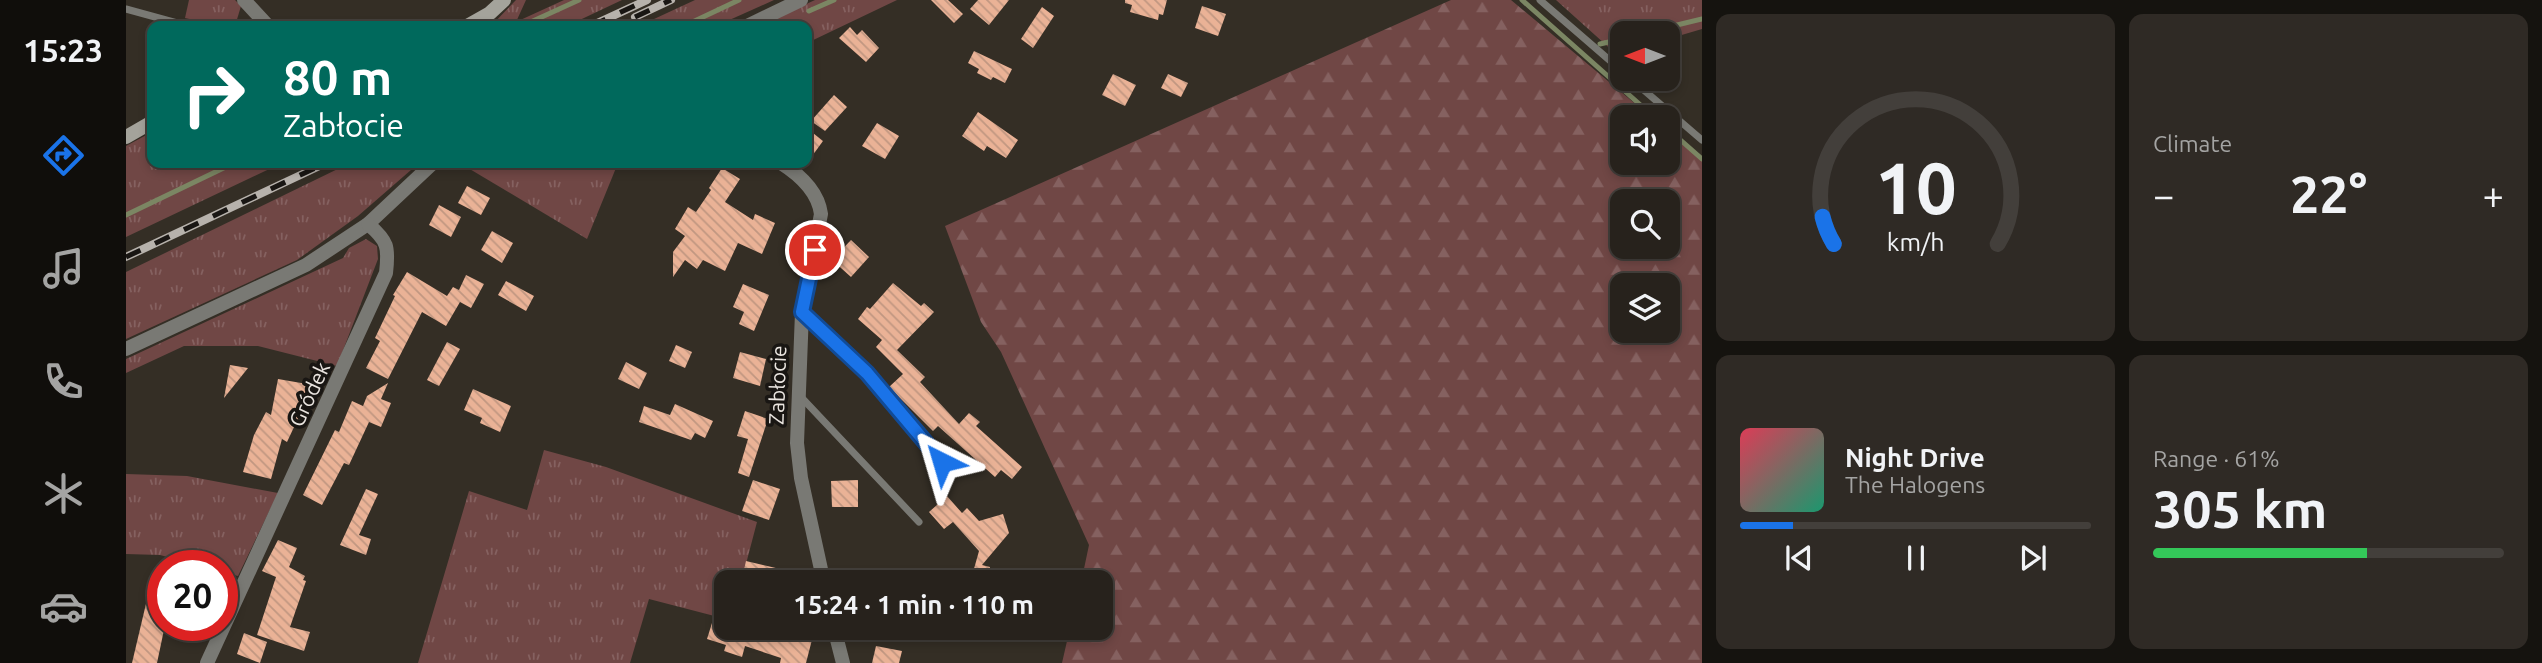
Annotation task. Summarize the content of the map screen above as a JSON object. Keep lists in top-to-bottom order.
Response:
{
  "streets": {
    "street": ["Zabłocie", "Gródek"]
  },
  "north": "left",
  "page": {
    "tabs": "15:23",
    "tile": [
      "Climate",
      ["Range · 61%", "305 km"]
    ],
    "turn": ["80 m", "Zabłocie"],
    "heat": ["−", "22°", "+"],
    "song": ["Night Drive", "The Halogens"],
    "limit": "20",
    "trip": "15:24 · 1 min · 110 m",
    "gauge": ["10", "km/h"]
  }
}
